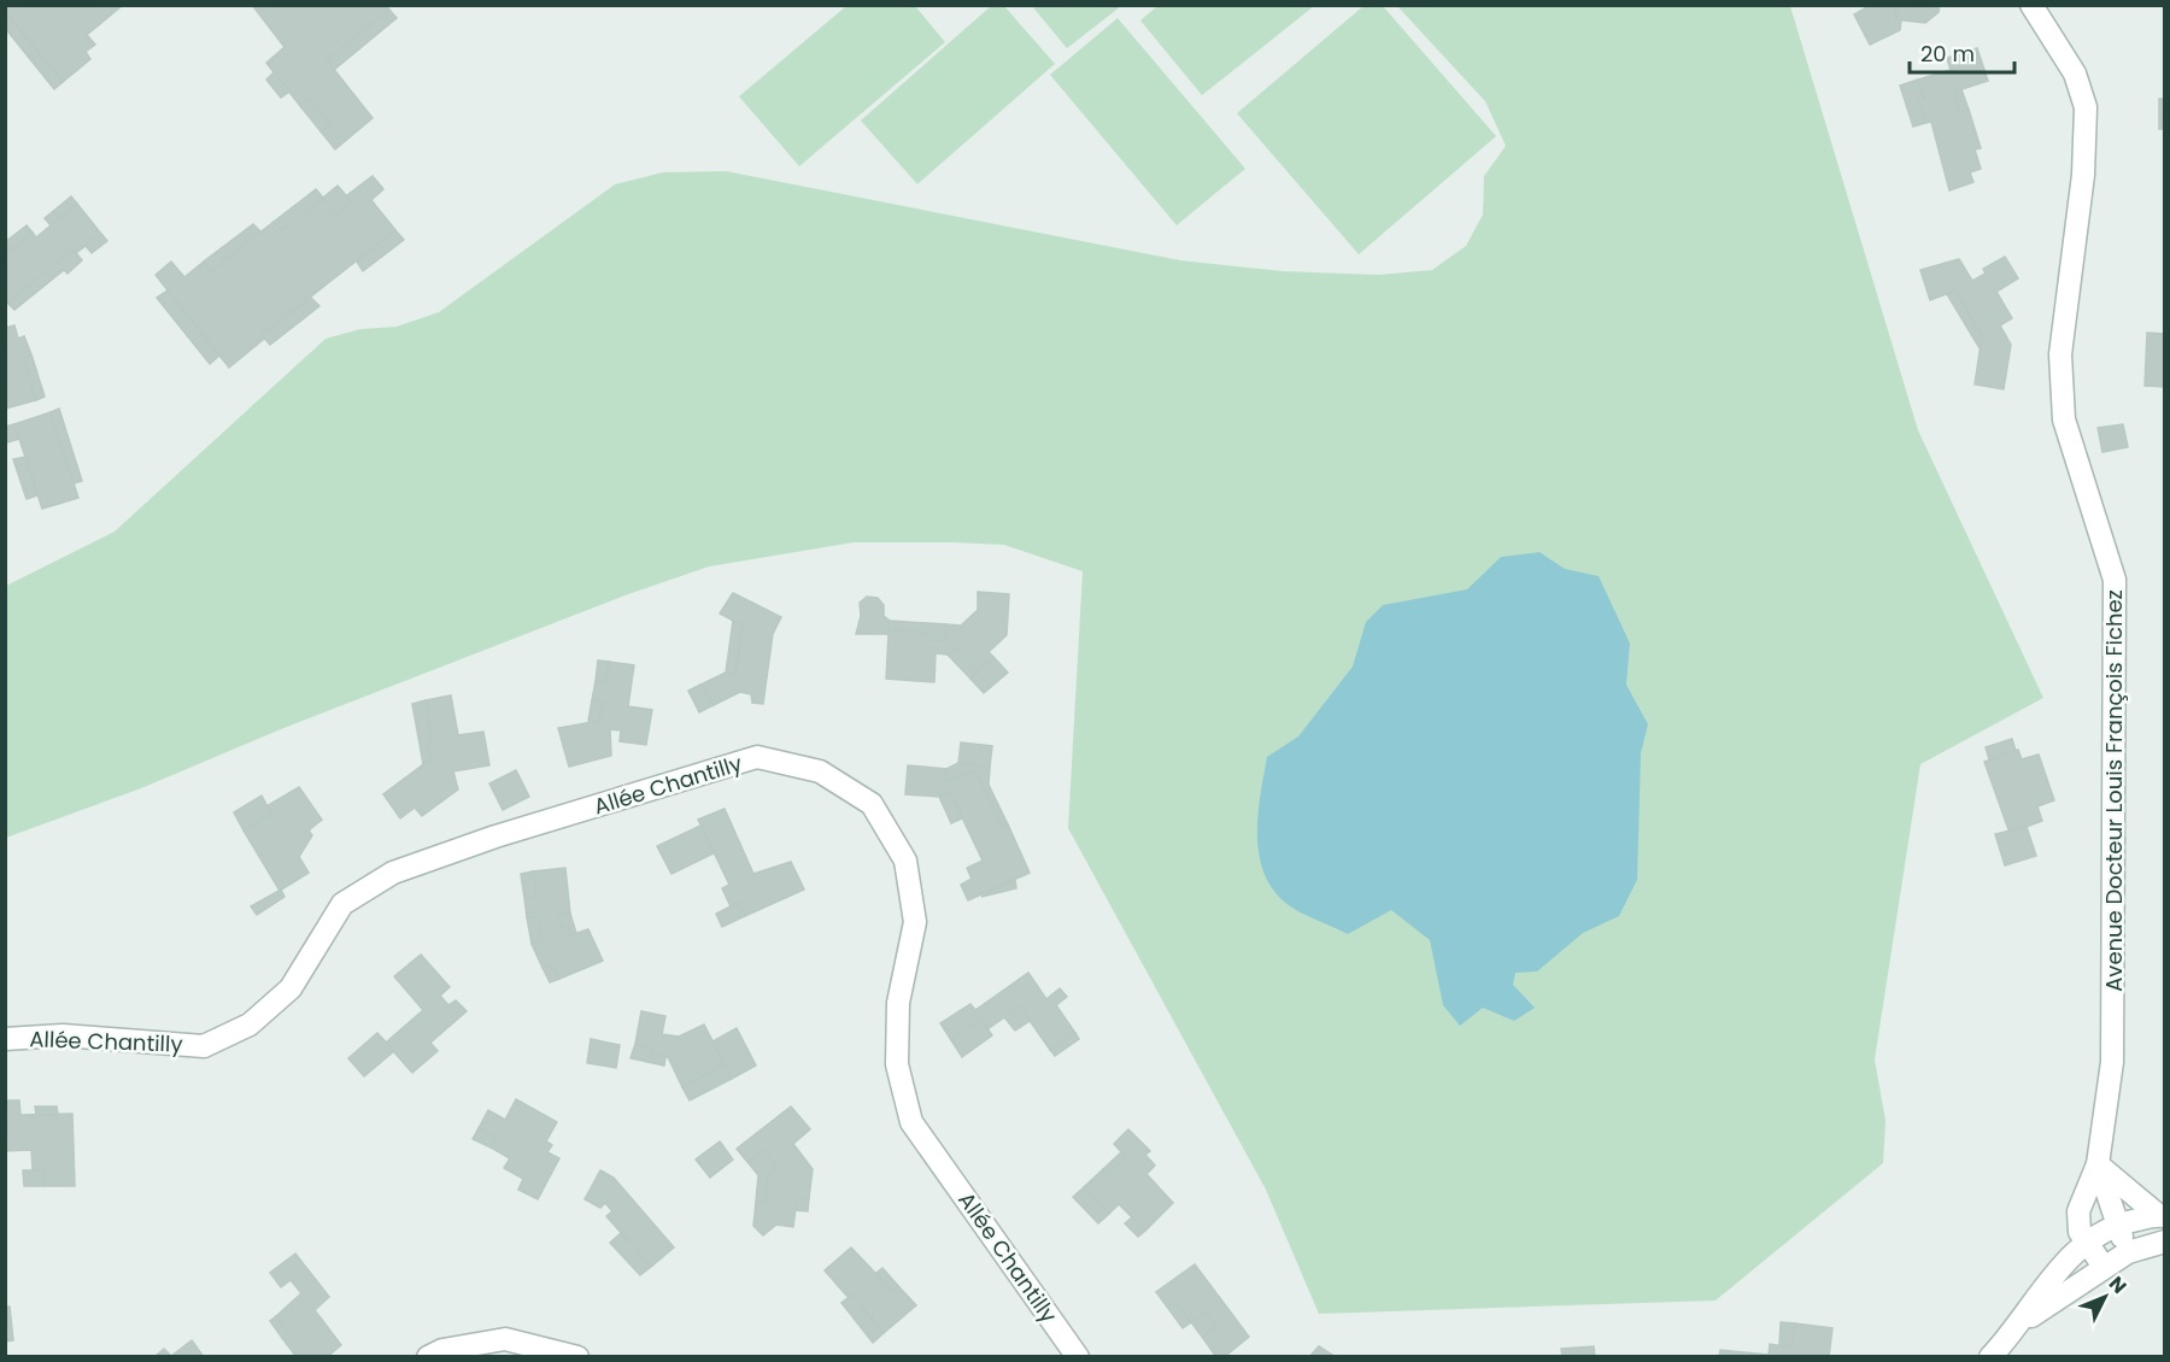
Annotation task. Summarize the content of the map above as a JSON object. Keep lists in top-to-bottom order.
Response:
{
  "streets": {
    "street": ["Allée Chantilly", "Avenue Docteur Louis François Fichez"]
  },
  "scale_bar": "20 m",
  "north": "top right"
}
